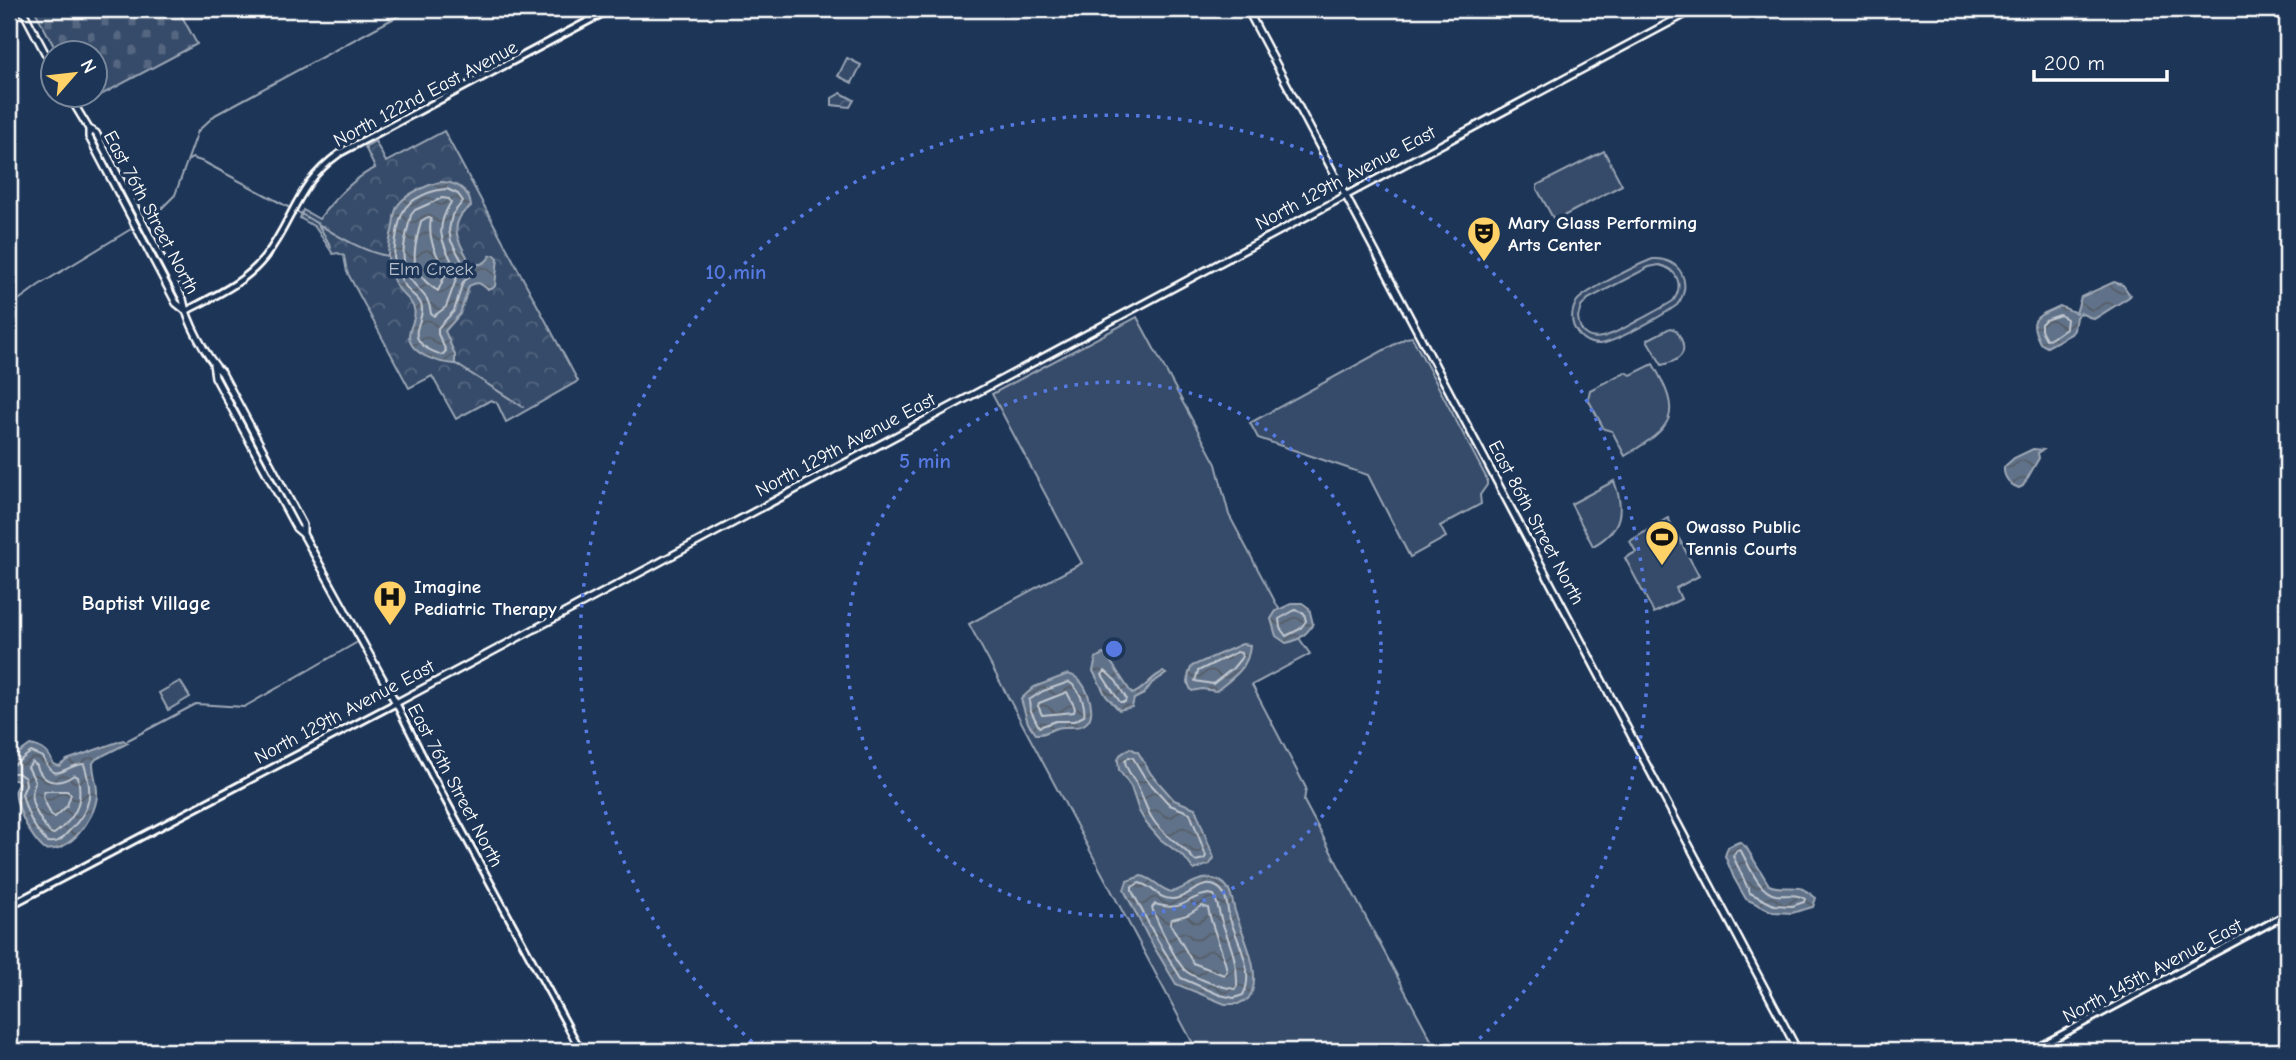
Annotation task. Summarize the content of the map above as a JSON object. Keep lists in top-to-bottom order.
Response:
{
  "streets": {
    "main road": ["North 129th Avenue East", "East 76th Street North", "East 86th Street North"],
    "street": ["North 122nd East Avenue", "North 145th Avenue East"]
  },
  "crossings": [
    ["North 122nd East Avenue", "East 76th Street North"],
    ["North 129th Avenue East", "East 76th Street North"],
    ["North 129th Avenue East", "East 86th Street North"]
  ],
  "districts": ["Baptist Village"],
  "parks": ["Elm Creek"],
  "places": {
    "theatre": ["Mary Glass Performing Arts Center"],
    "sports": ["Owasso Public Tennis Courts"],
    "hospital": ["Imagine Pediatric Therapy"]
  },
  "scale_bar": "200 m",
  "north": "top right",
  "rings": ["10 min", "5 min"]
}
